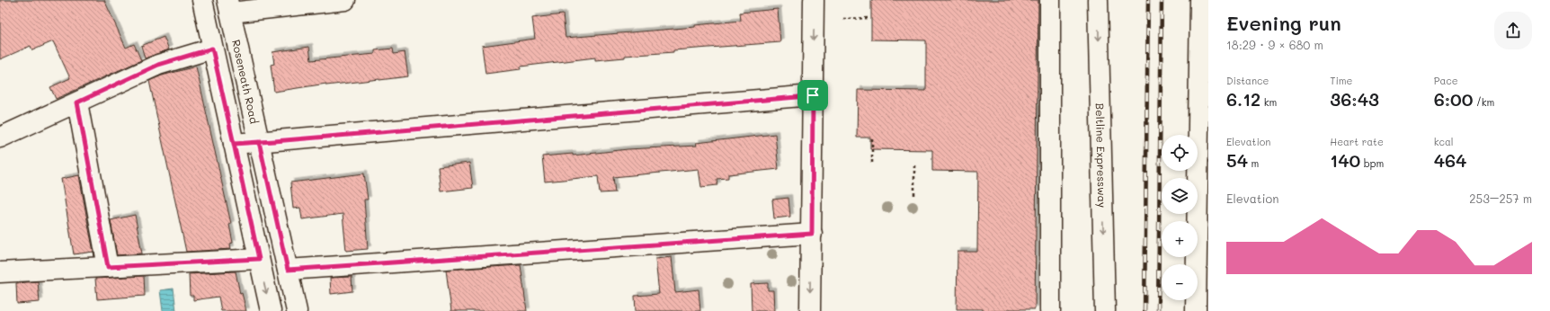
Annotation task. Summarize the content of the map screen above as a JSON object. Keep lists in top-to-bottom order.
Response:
{
  "streets": {
    "main road": ["Roseneath Road", "Beltline Expressway"]
  },
  "page": {
    "heading": ["Evening run", "18:29 · 9 × 680 m"],
    "stats": [
      ["Distance", "6.12 km"],
      ["Time", "36:43"],
      ["Pace", "6:00 /km"],
      ["Elevation", "54 m"],
      ["Heart rate", "140 bpm"],
      ["kcal", "464"]
    ],
    "map_buttons": ["+", "−"],
    "chart": ["Elevation", "253–257 m"]
  }
}
